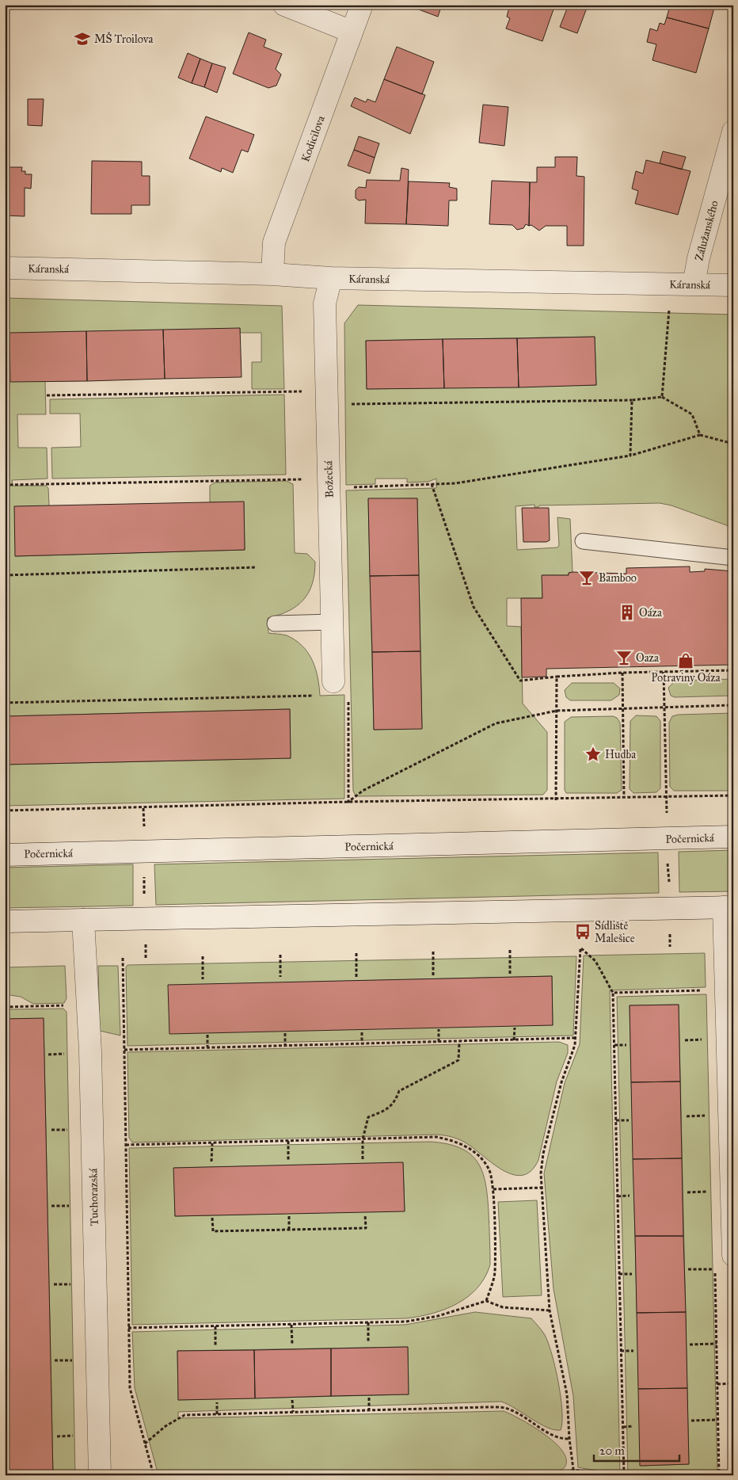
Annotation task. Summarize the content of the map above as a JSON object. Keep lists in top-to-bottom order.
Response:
{
  "streets": {
    "street": [
      "Kodicilova",
      "Zálužanského",
      "Káranská",
      "Božecká",
      "Počernická",
      "Tuchorazská"
    ]
  },
  "crossings": [
    ["Kodicilova", "Káranská"],
    ["Zálužanského", "Káranská"],
    ["Káranská", "Božecká"]
  ],
  "places": {
    "school or university": ["MŠ Troilova"],
    "bar": ["Bamboo", "Oaza"],
    "building": ["Oáza"],
    "shop": ["Potraviny Oáza"],
    "place": ["Hudba"],
    "bus stop": ["Sídliště Malešice"]
  },
  "scale_bar": "20 m"
}
